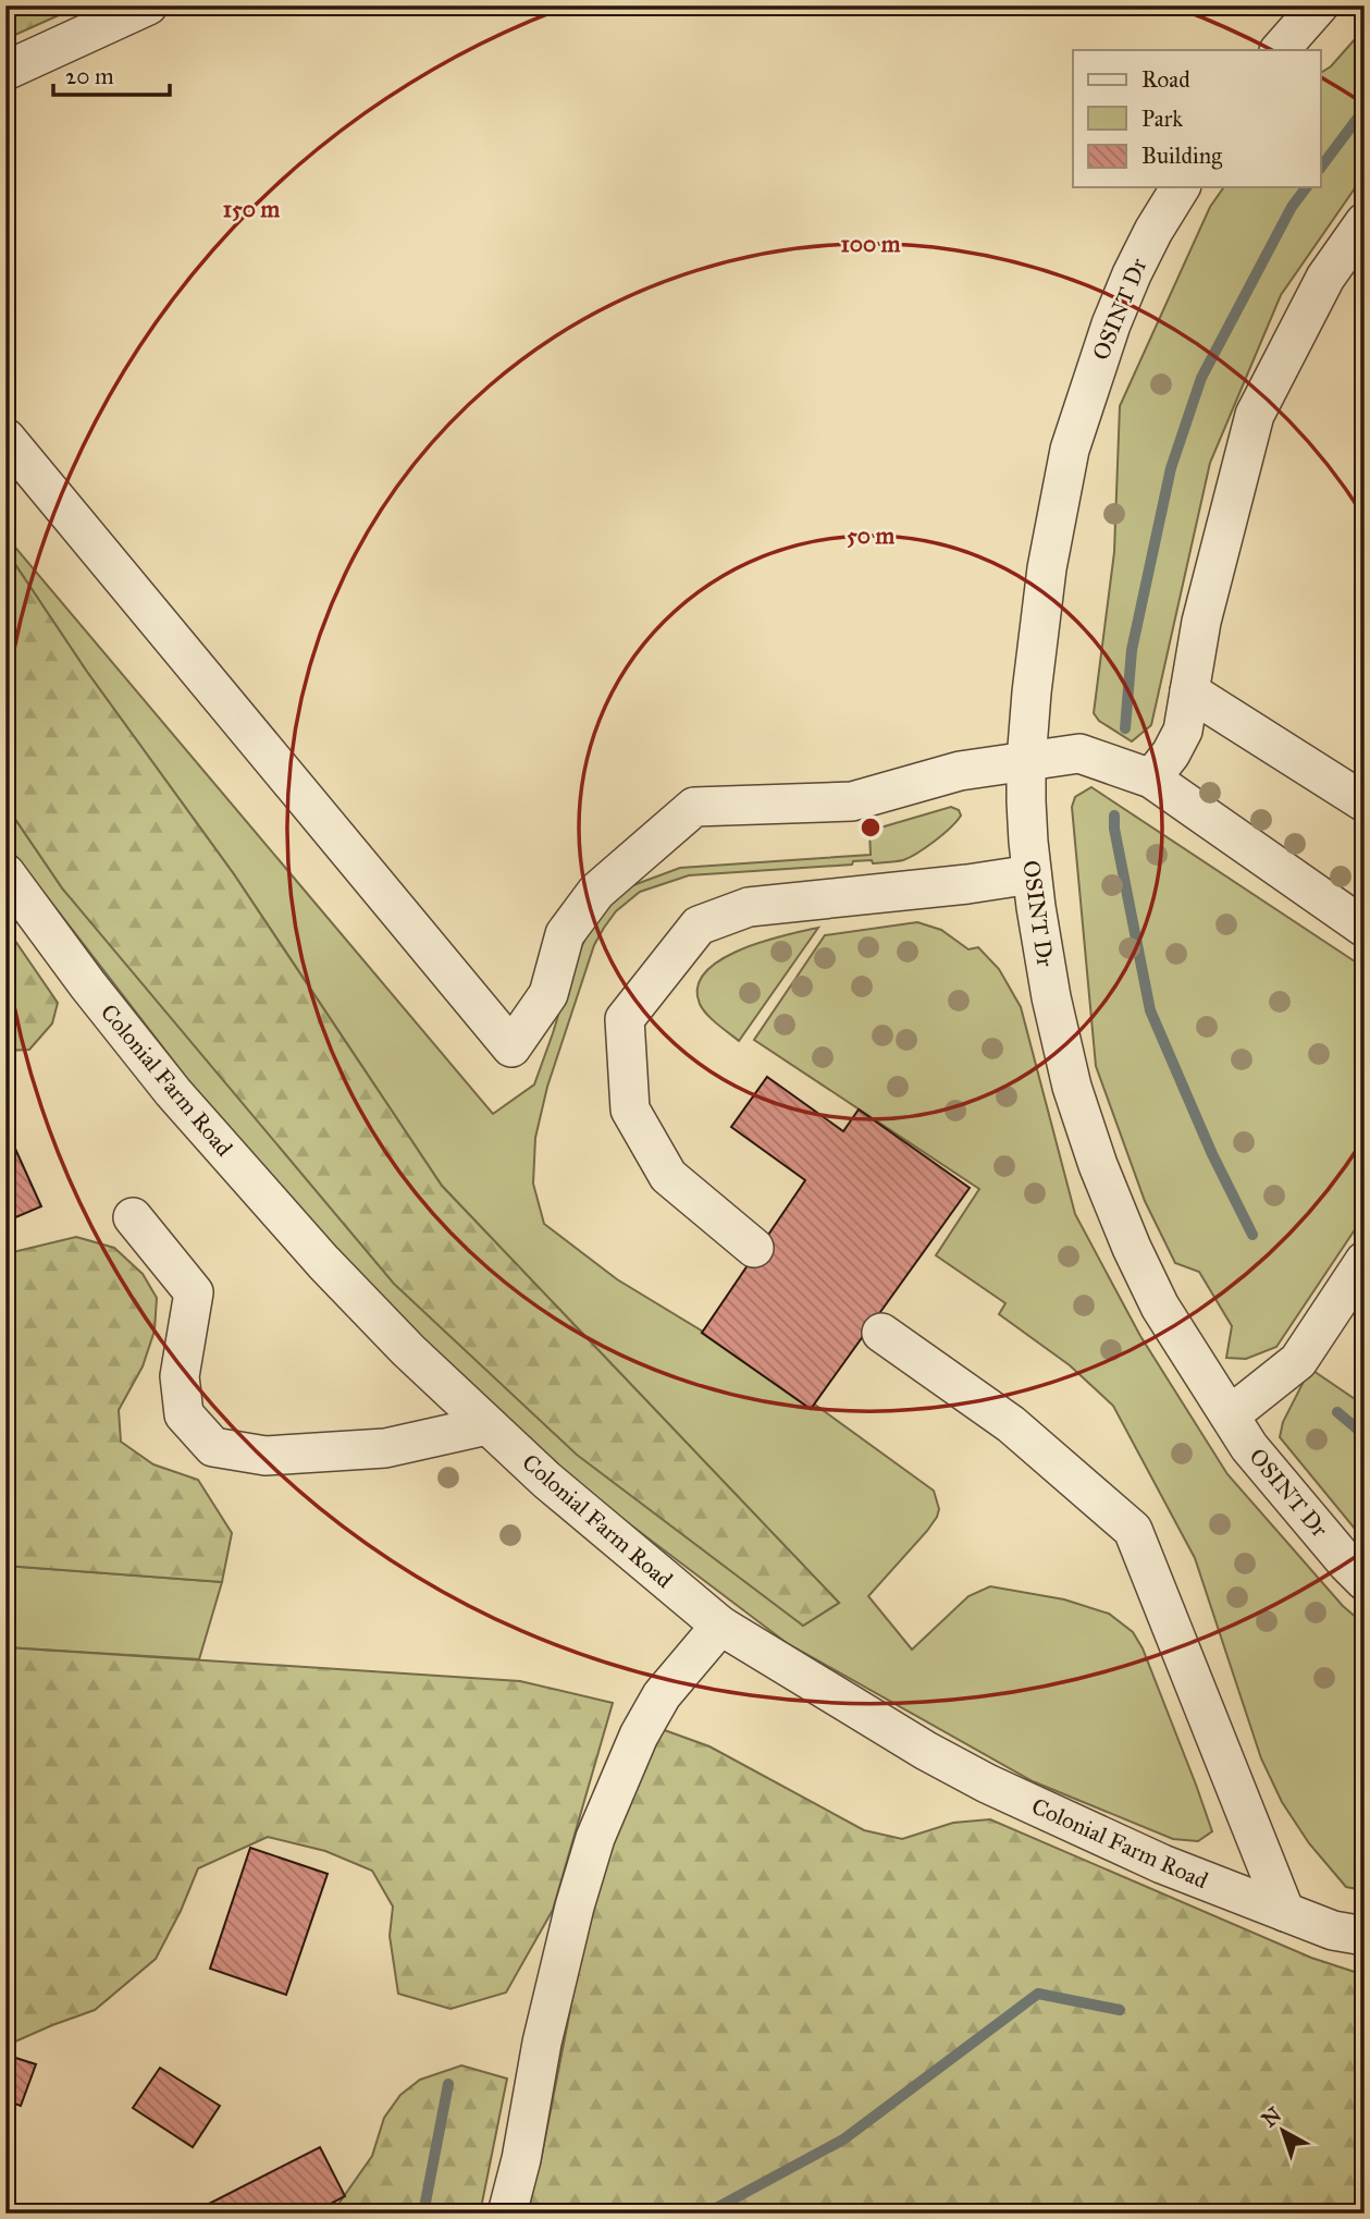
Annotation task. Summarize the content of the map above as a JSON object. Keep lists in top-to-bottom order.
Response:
{
  "streets": {
    "street": ["OSINT Dr", "Colonial Farm Road"]
  },
  "legend": ["Road", "Park", "Building"],
  "scale_bar": "20 m",
  "north": "top left",
  "rings": ["150 m", "100 m", "50 m"]
}
